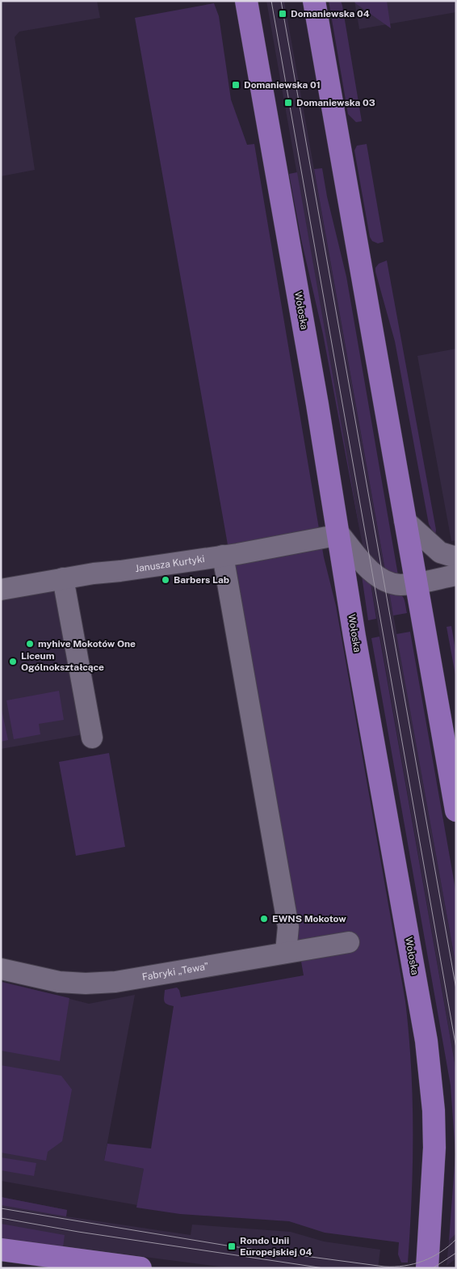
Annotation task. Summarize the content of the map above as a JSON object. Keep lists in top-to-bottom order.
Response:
{
  "streets": {
    "main road": ["Wołoska"],
    "street": ["Janusza Kurtyki", "Fabryki „Tewa”"]
  },
  "crossings": [
    ["Wołoska", "Janusza Kurtyki"]
  ],
  "places": {
    "transit": [
      "Domaniewska 04",
      "Domaniewska 01",
      "Domaniewska 03",
      "Rondo Unii Europejskiej 04"
    ],
    "other": [
      "Barbers Lab",
      "myhive Mokotów One",
      "Liceum Ogólnokształcące",
      "EWNS Mokotow"
    ]
  }
}
